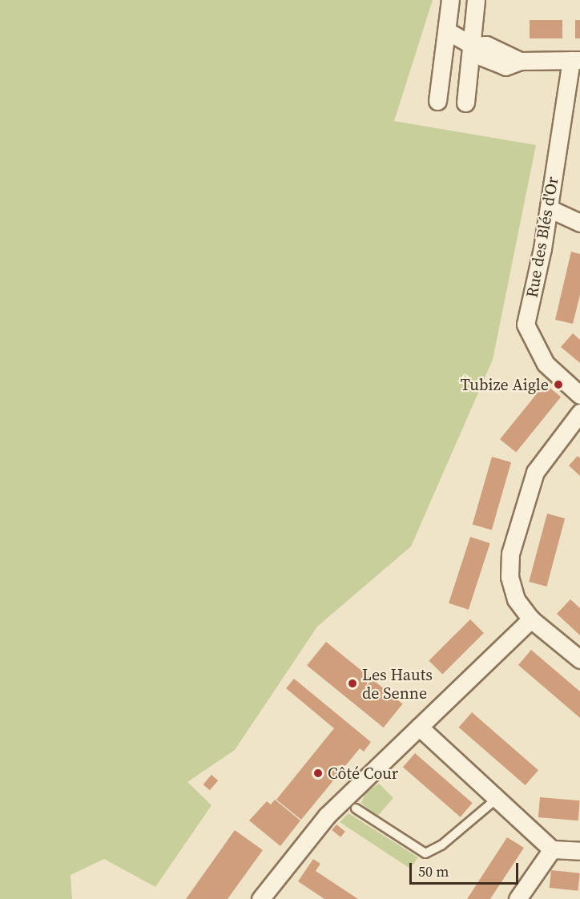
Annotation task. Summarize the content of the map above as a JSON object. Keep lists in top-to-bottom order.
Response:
{
  "streets": {
    "street": ["Rue des Blés d'Or"]
  },
  "places": ["Tubize Aigle", "Les Hauts de Senne", "Côté Cour"],
  "scale_bar": "50 m"
}
